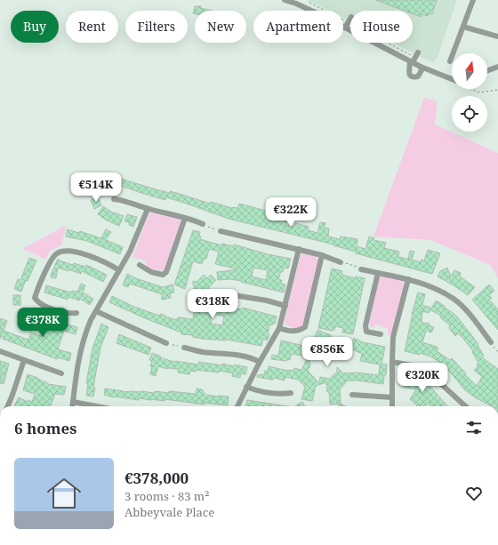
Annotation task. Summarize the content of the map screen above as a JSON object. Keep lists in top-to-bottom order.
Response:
{
  "north": "top",
  "page": {
    "chip": [
      "Buy",
      "Rent",
      "Filters",
      "New",
      "Apartment",
      "House"
    ],
    "price": [
      "€514K",
      "€322K",
      "€318K",
      "€378K",
      "€856K",
      "€320K"
    ],
    "heading": "6 homes",
    "list": [
      {
        "name": "€378,000",
        "note": "3 rooms · 83 m² · Abbeyvale Place"
      }
    ]
  }
}
